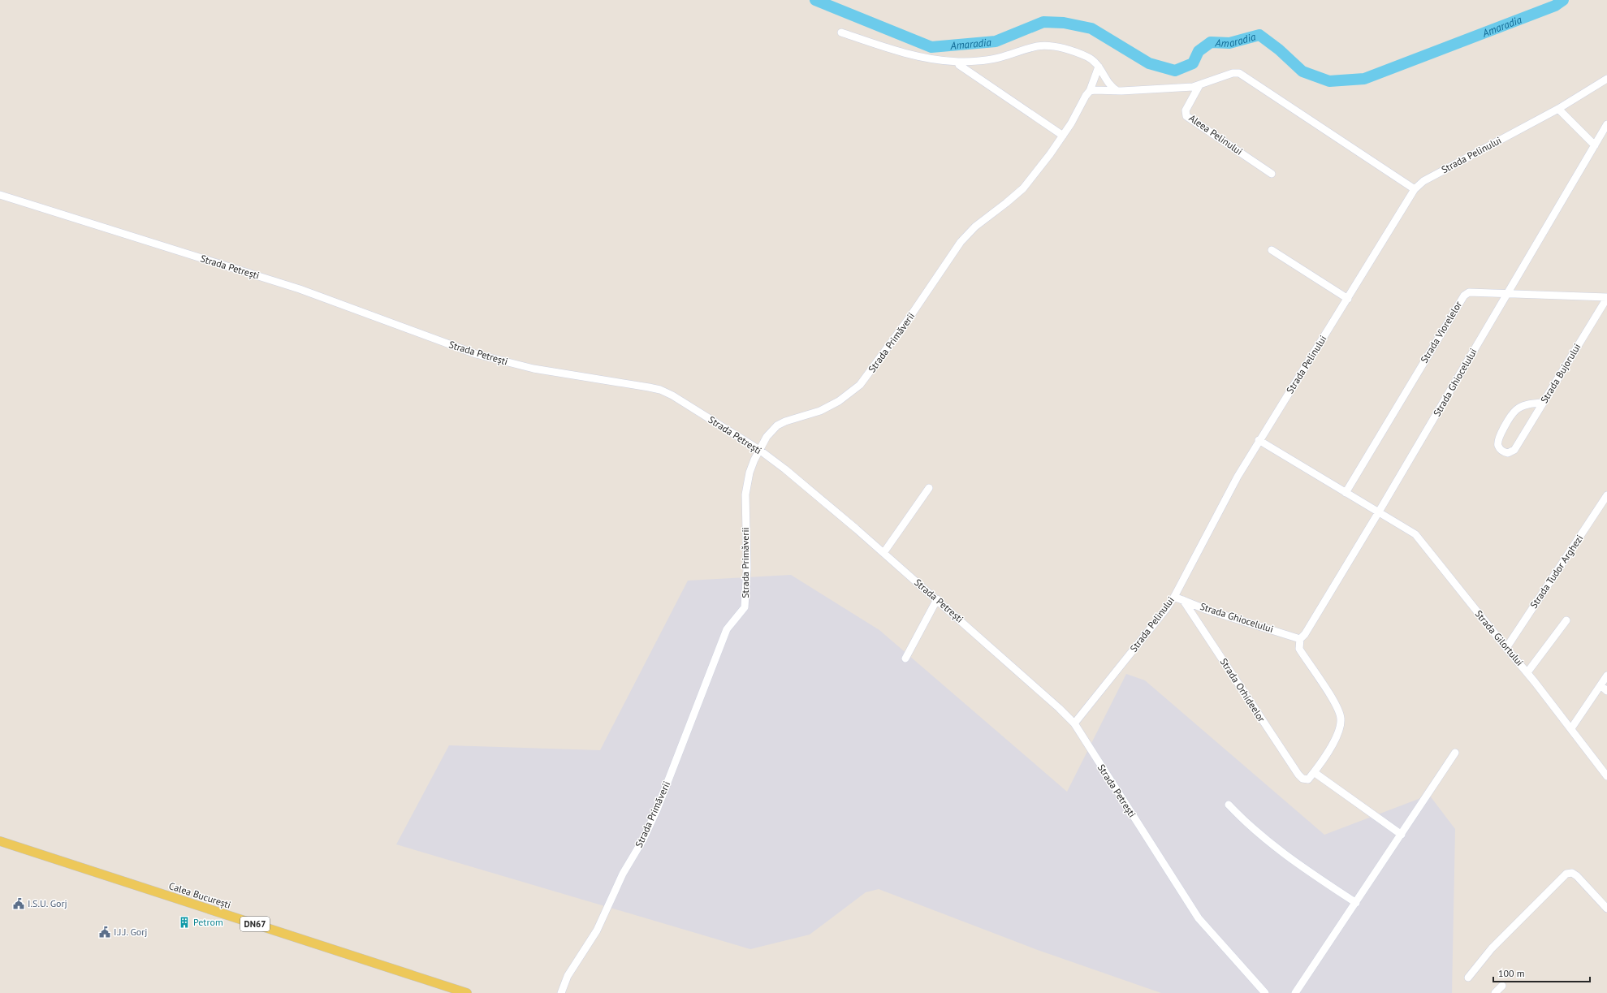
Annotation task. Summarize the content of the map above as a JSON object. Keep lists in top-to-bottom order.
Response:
{
  "streets": {
    "main road": ["Calea București", "DN67"],
    "street": [
      "Aleea Pelinului",
      "Strada Pelinului",
      "Strada Petrești",
      "Strada Viorelelor",
      "Strada Primăverii",
      "Strada Bujorului",
      "Strada Ghiocelului",
      "Strada Tudor Arghezi",
      "Strada Gilortului",
      "Strada Orhideelor"
    ]
  },
  "crossings": [
    ["Strada Pelinului", "Strada Petrești"],
    ["Strada Pelinului", "Strada Ghiocelului"],
    ["Strada Petrești", "Strada Primăverii"],
    ["Strada Viorelelor", "Strada Bujorului"],
    ["Strada Viorelelor", "Strada Ghiocelului"],
    ["Strada Ghiocelului", "Strada Gilortului"],
    ["Strada Ghiocelului", "Strada Orhideelor"],
    ["Strada Tudor Arghezi", "Strada Gilortului"]
  ],
  "water": ["Amaradia"],
  "places": {
    "public building": ["I.S.U. Gorj", "I.J.J. Gorj"],
    "building": ["Petrom"]
  },
  "scale_bar": "100 m"
}
